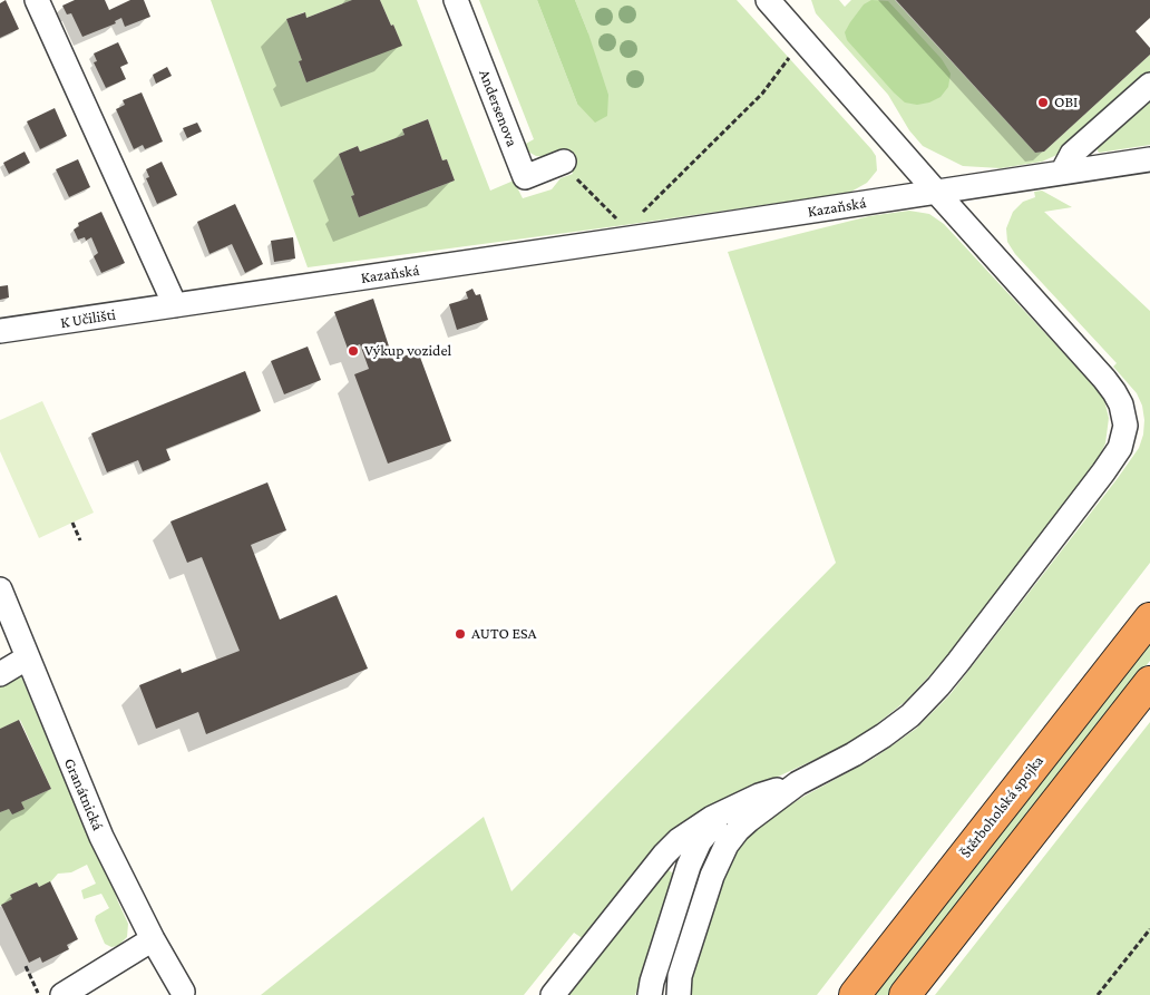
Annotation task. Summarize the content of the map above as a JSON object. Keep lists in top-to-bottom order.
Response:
{
  "streets": {
    "highway": ["Štěrboholská spojka"],
    "street": [
      "Andersenova",
      "Kazaňská",
      "K Učilišti",
      "Granátnická"
    ]
  },
  "crossings": [
    ["Kazaňská", "K Učilišti"]
  ],
  "places": ["OBI", "Výkup vozidel", "AUTO ESA"]
}
